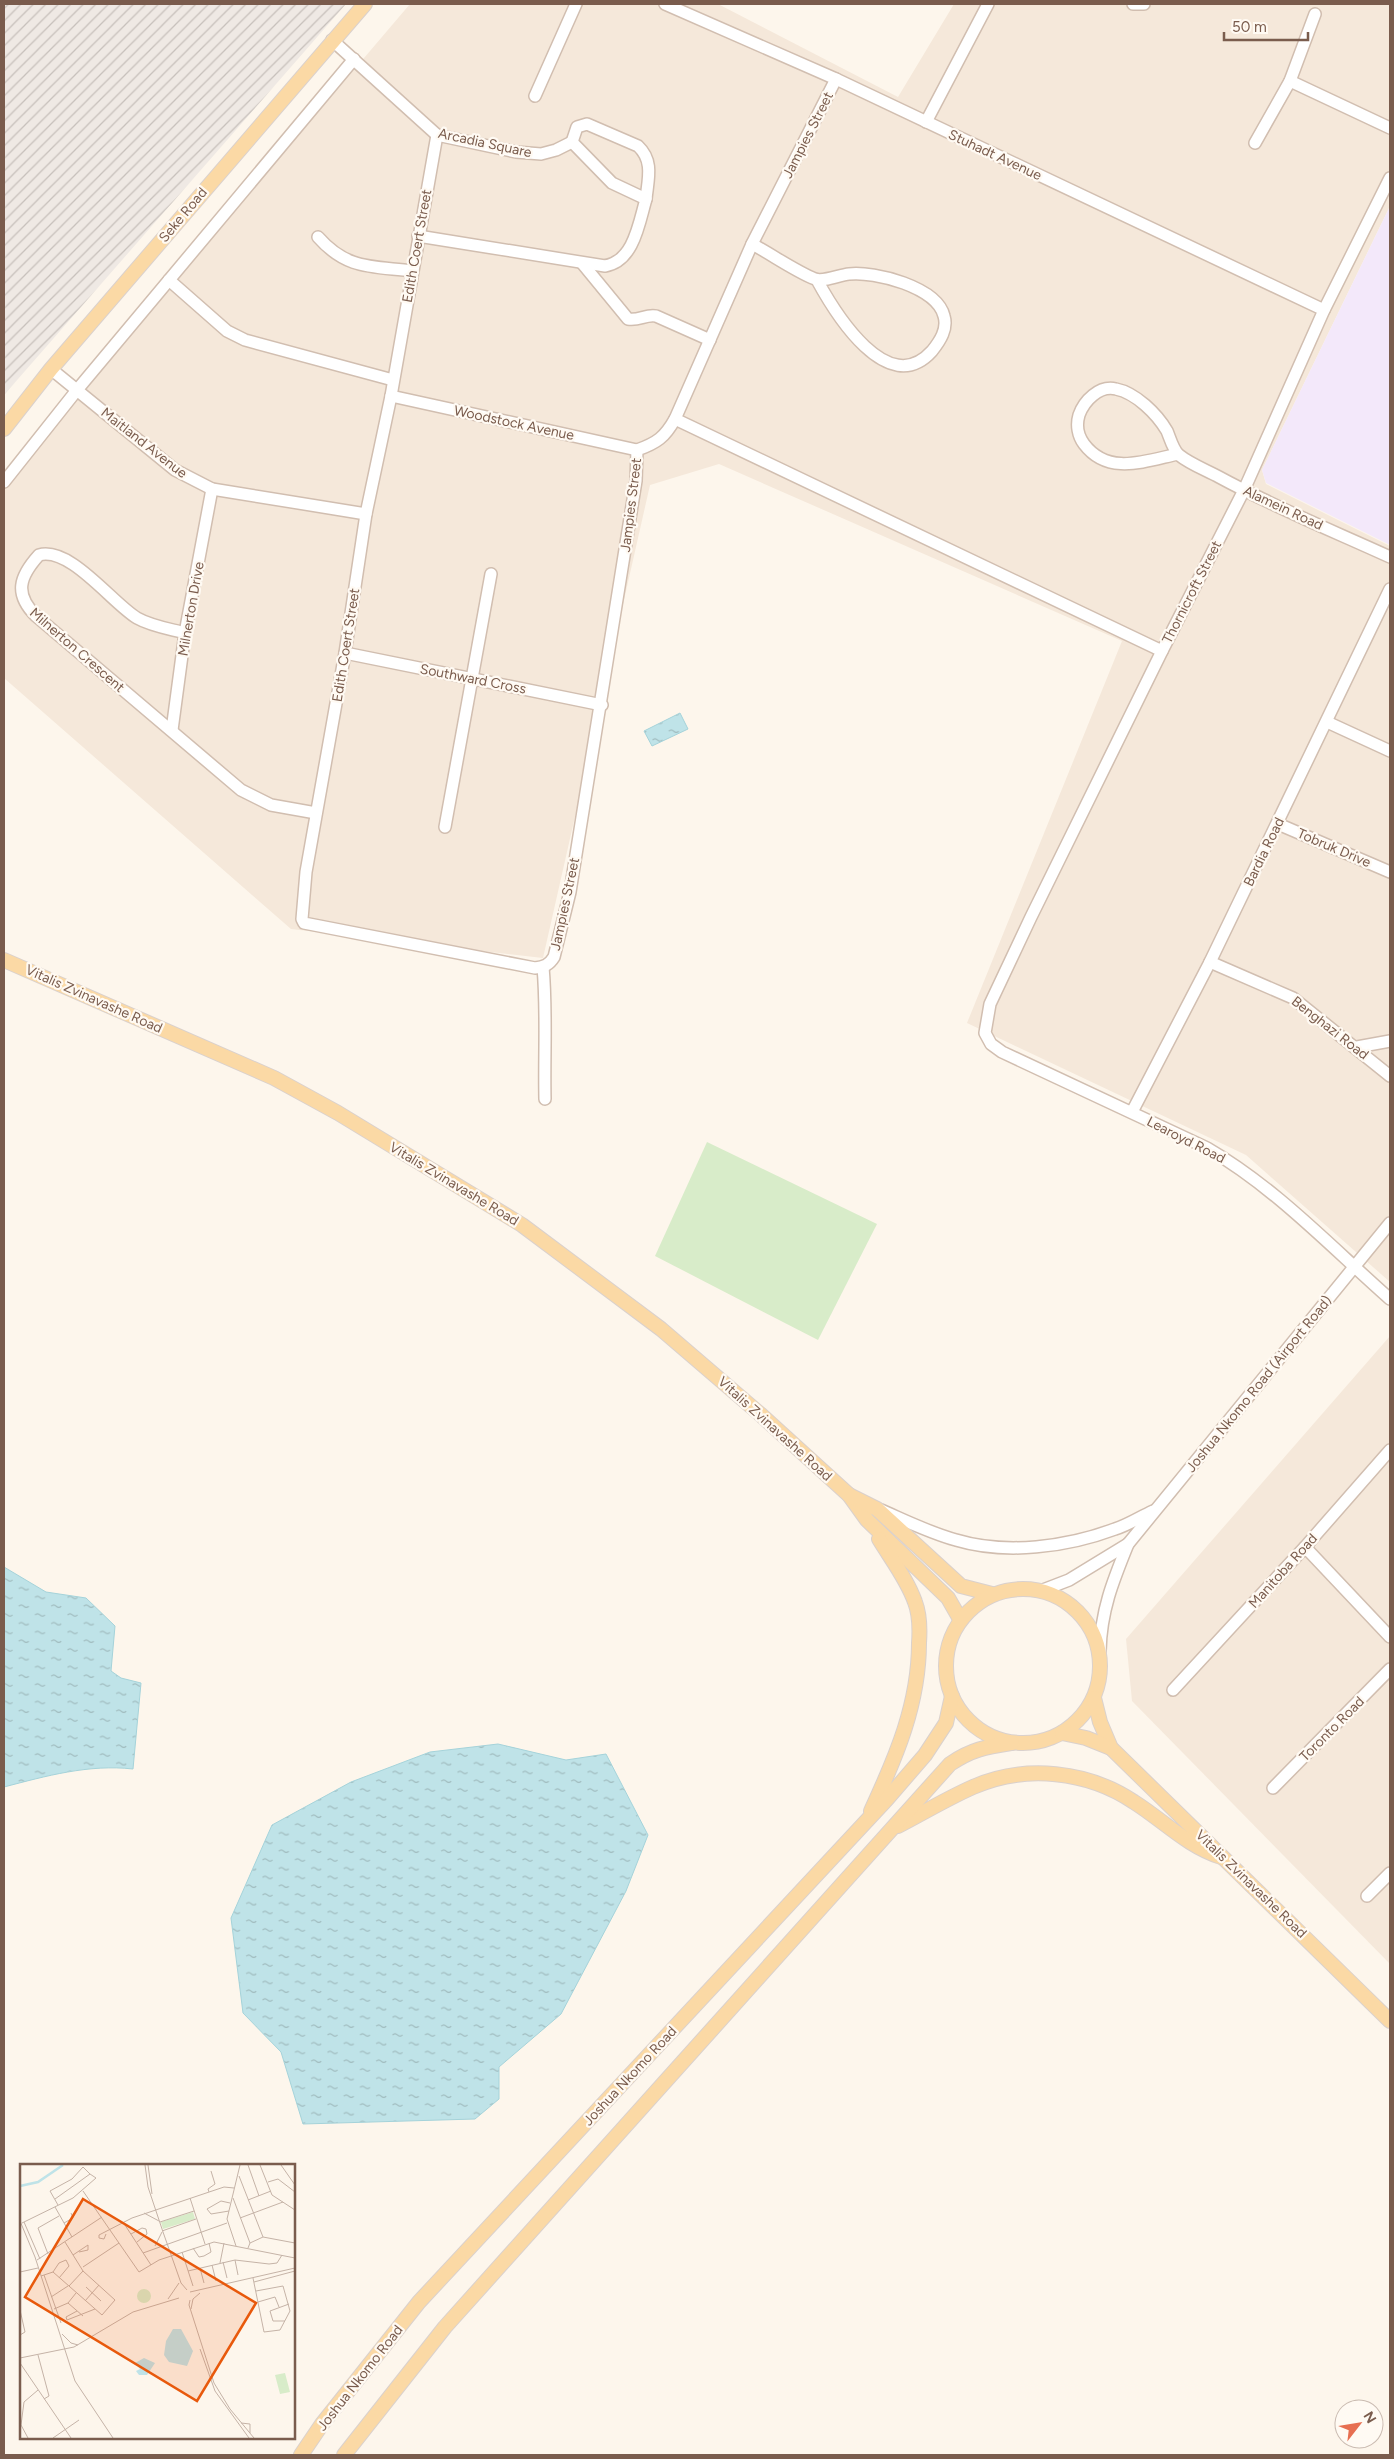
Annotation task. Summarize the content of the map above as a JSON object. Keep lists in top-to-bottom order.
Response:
{
  "streets": {
    "main road": ["Seke Road", "Vitalis Zvinavashe Road", "Joshua Nkomo Road"],
    "street": [
      "Jampies Street",
      "Arcadia Square",
      "Stuhadt Avenue",
      "Edith Coert Street",
      "Woodstock Avenue",
      "Maitland Avenue",
      "Alamein Road",
      "Thornicroft Street",
      "Milnerton Drive",
      "Milnerton Crescent",
      "Southward Cross",
      "Tobruk Drive",
      "Bardia Road",
      "Benghazi Road",
      "Learoyd Road",
      "Joshua Nkomo Road (Airport Road)",
      "Manitoba Road",
      "Toronto Road"
    ]
  },
  "crossings": [
    ["Jampies Street", "Stuhadt Avenue"],
    ["Jampies Street", "Edith Coert Street"],
    ["Jampies Street", "Woodstock Avenue"],
    ["Jampies Street", "Southward Cross"],
    ["Arcadia Square", "Seke Road"],
    ["Arcadia Square", "Edith Coert Street"],
    ["Stuhadt Avenue", "Thornicroft Street"],
    ["Seke Road", "Maitland Avenue"],
    ["Edith Coert Street", "Woodstock Avenue"],
    ["Edith Coert Street", "Maitland Avenue"],
    ["Edith Coert Street", "Milnerton Crescent"],
    ["Edith Coert Street", "Southward Cross"],
    ["Maitland Avenue", "Milnerton Drive"],
    ["Alamein Road", "Thornicroft Street"],
    ["Thornicroft Street", "Learoyd Road"],
    ["Milnerton Drive", "Milnerton Crescent"],
    ["Tobruk Drive", "Bardia Road"],
    ["Bardia Road", "Benghazi Road"],
    ["Bardia Road", "Learoyd Road"],
    ["Vitalis Zvinavashe Road", "Joshua Nkomo Road"],
    ["Learoyd Road", "Joshua Nkomo Road (Airport Road)"]
  ],
  "scale_bar": "50 m",
  "north": "top right"
}
